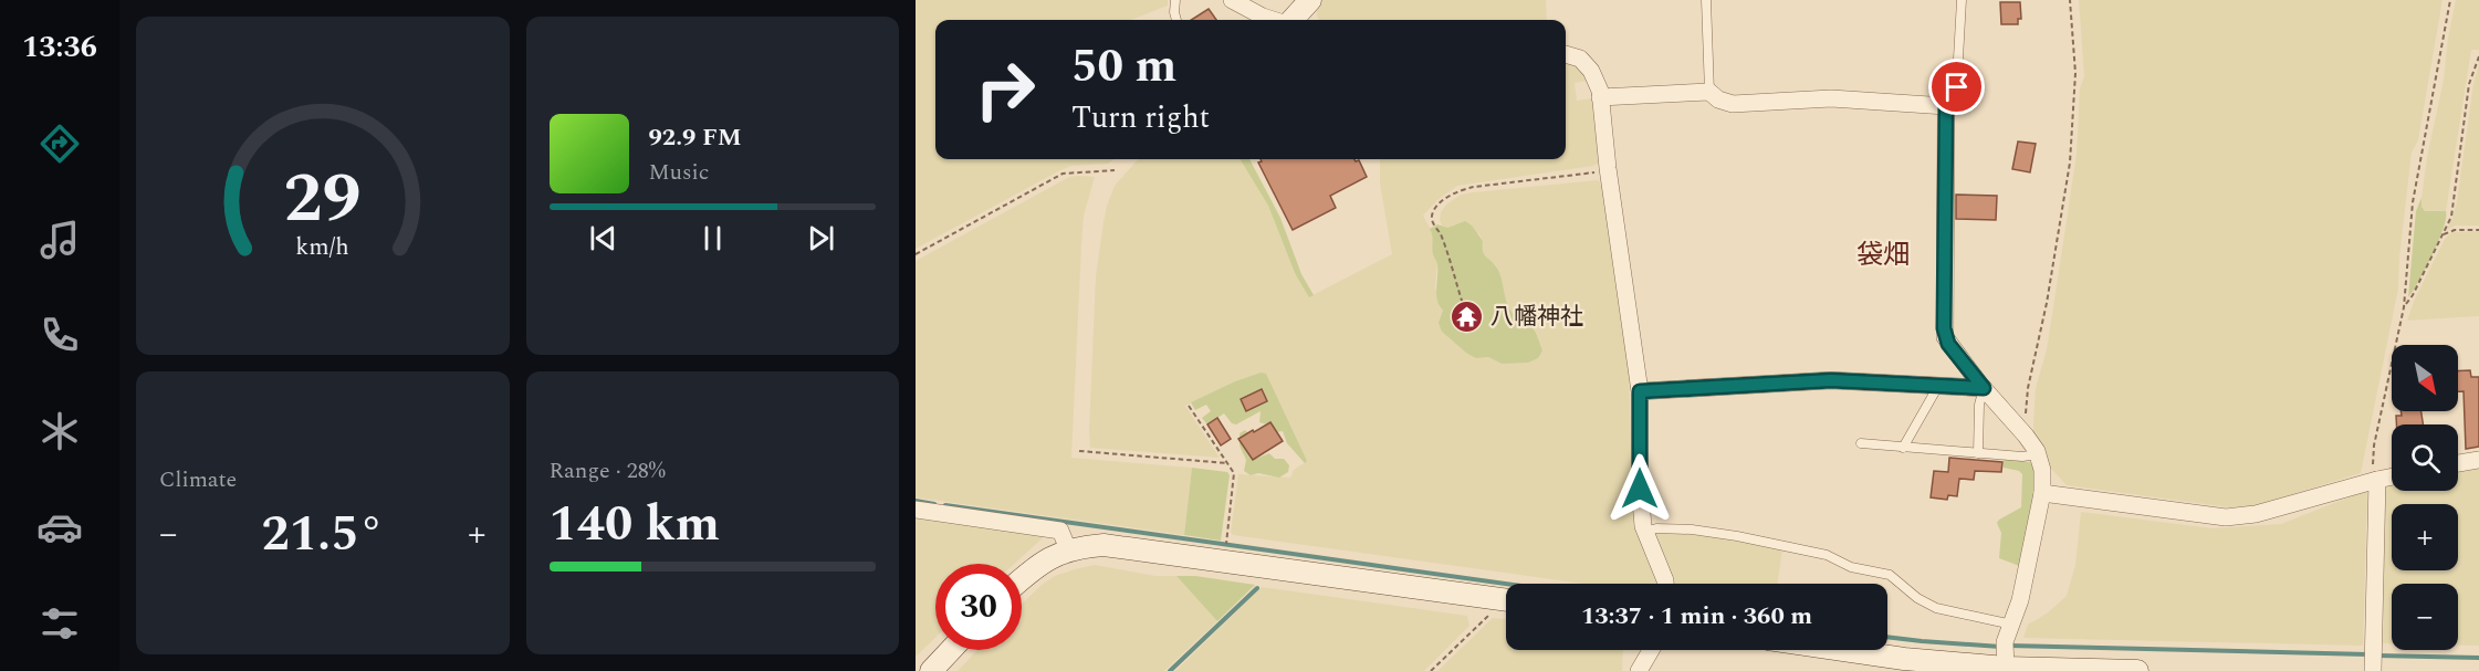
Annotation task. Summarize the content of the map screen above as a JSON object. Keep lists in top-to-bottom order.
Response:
{
  "districts": ["袋畑"],
  "places": {
    "temple": ["八幡神社"]
  },
  "north": "bottom right",
  "page": {
    "tabs": "13:36",
    "turn": ["50 m", "Turn right"],
    "song": ["92.9 FM", "Music"],
    "map_buttons": ["+", "−"],
    "tile": [
      "Climate",
      ["Range · 28%", "140 km"]
    ],
    "heat": ["−", "21.5°", "+"],
    "limit": "30",
    "trip": "13:37 · 1 min · 360 m",
    "gauge": ["29", "km/h"]
  }
}
